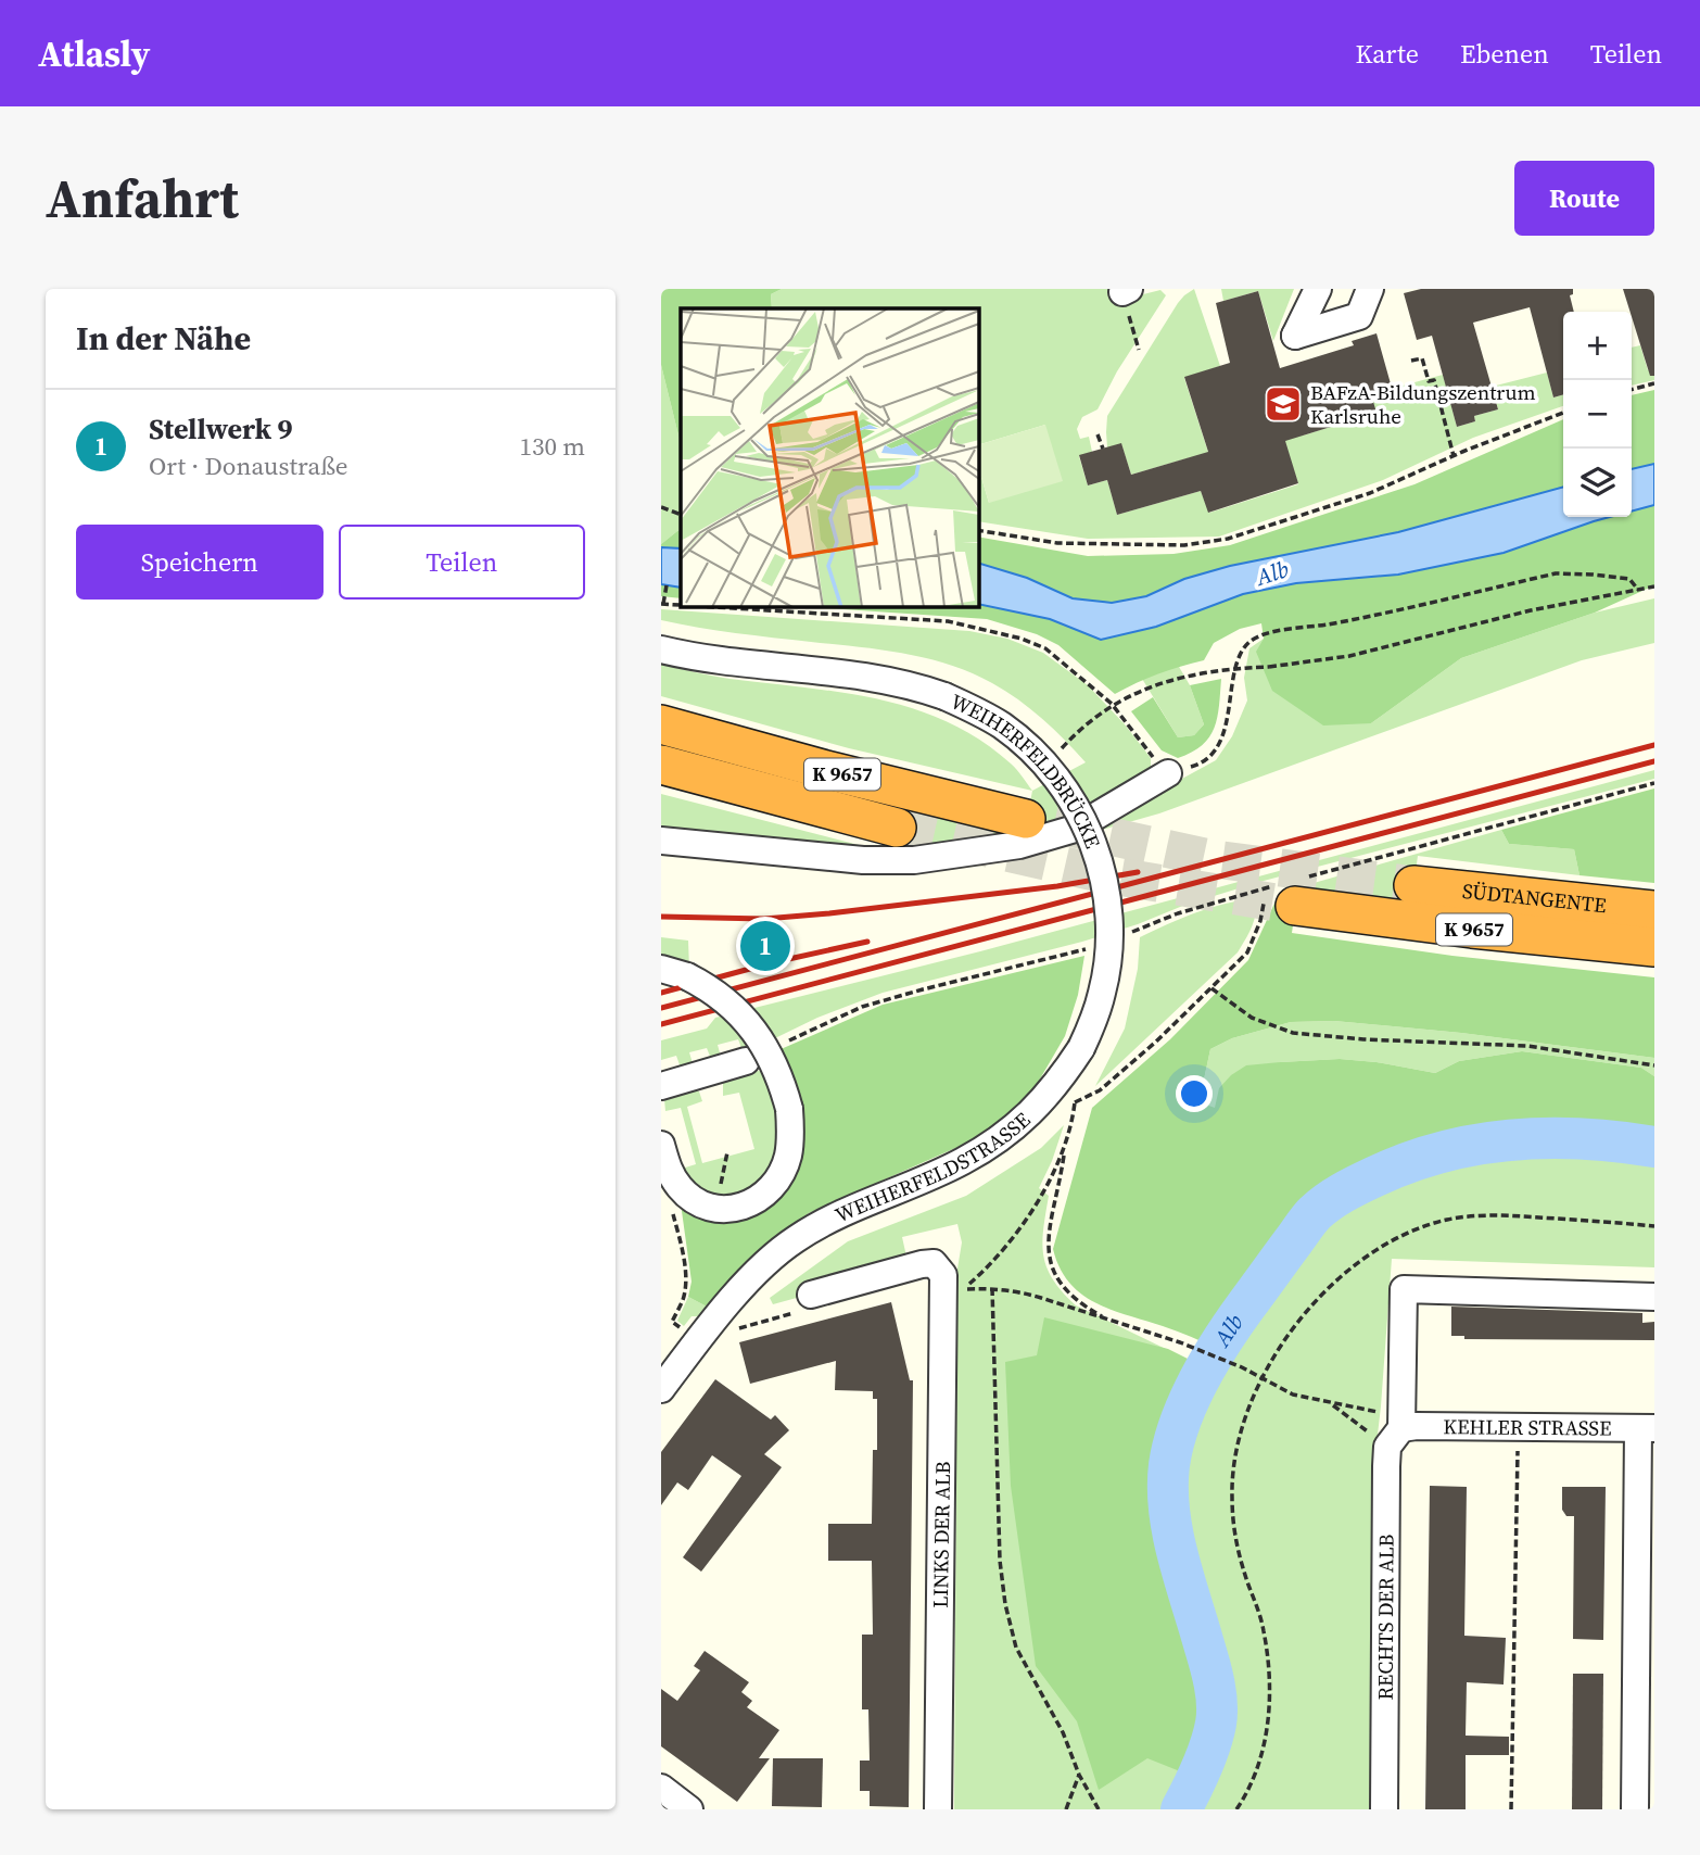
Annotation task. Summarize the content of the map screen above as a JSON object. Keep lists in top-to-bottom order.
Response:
{
  "streets": {
    "highway": ["K 9657", "SÜDTANGENTE"],
    "street": [
      "WEIHERFELDBRÜCKE",
      "WEIHERFELDSTRASSE",
      "KEHLER STRASSE",
      "LINKS DER ALB",
      "RECHTS DER ALB"
    ]
  },
  "crossings": [
    ["WEIHERFELDBRÜCKE", "WEIHERFELDSTRASSE"],
    ["KEHLER STRASSE", "RECHTS DER ALB"]
  ],
  "water": ["Alb"],
  "places": {
    "school or university": ["BAFzA-Bildungszentrum Karlsruhe"]
  },
  "page": {
    "header": "Atlasly",
    "nav": ["Karte", "Ebenen", "Teilen"],
    "buttons": [
      "Route",
      ["Speichern", "Teilen"]
    ],
    "title": "Anfahrt",
    "heading": "In der Nähe",
    "map_buttons": ["+", "−"],
    "list": [
      {
        "mark": "1",
        "name": "Stellwerk 9",
        "note": "Ort · Donaustraße",
        "value": "130 m"
      }
    ],
    "pins": "1"
  }
}
